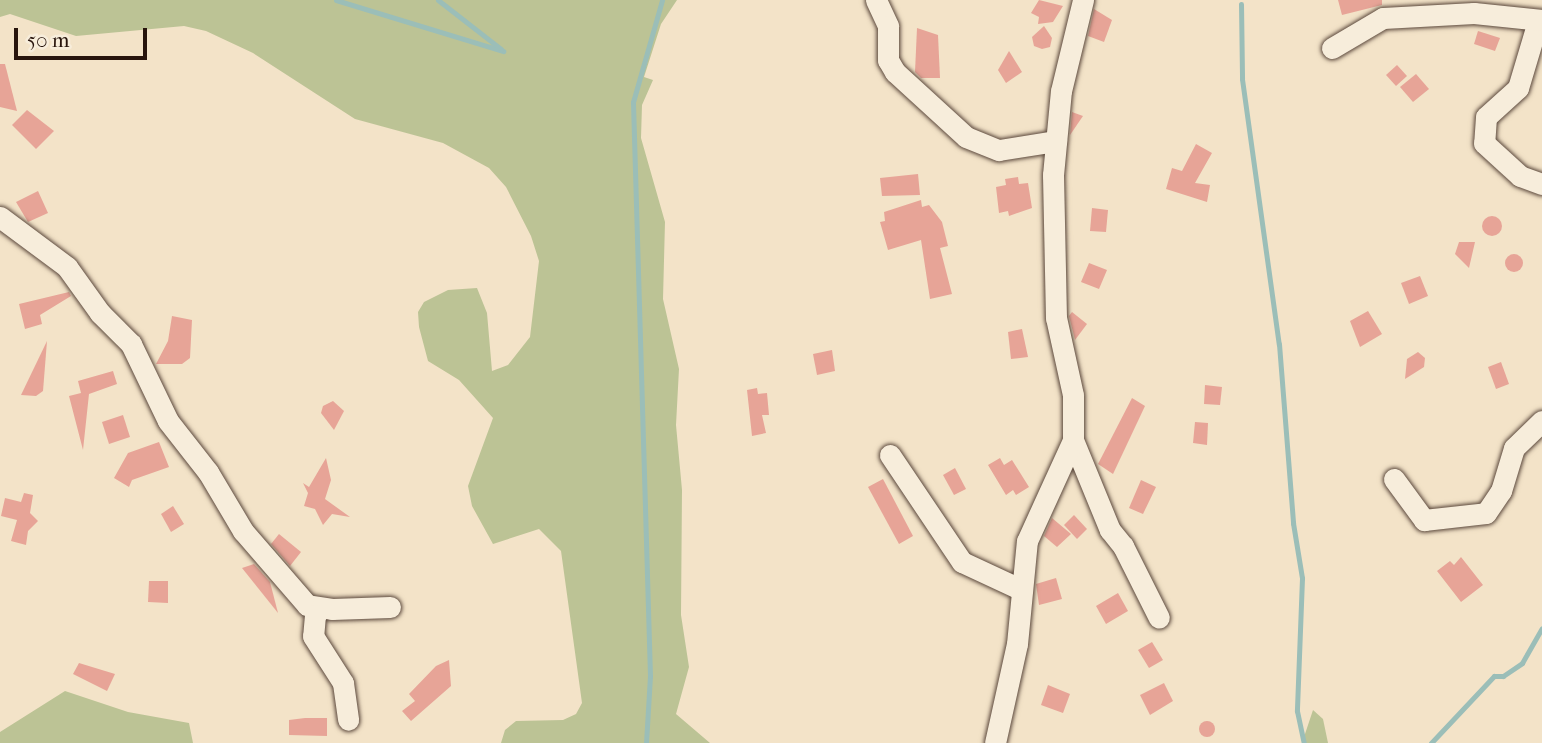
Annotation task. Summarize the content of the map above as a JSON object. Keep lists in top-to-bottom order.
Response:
{
  "scale_bar": "50 m"
}
